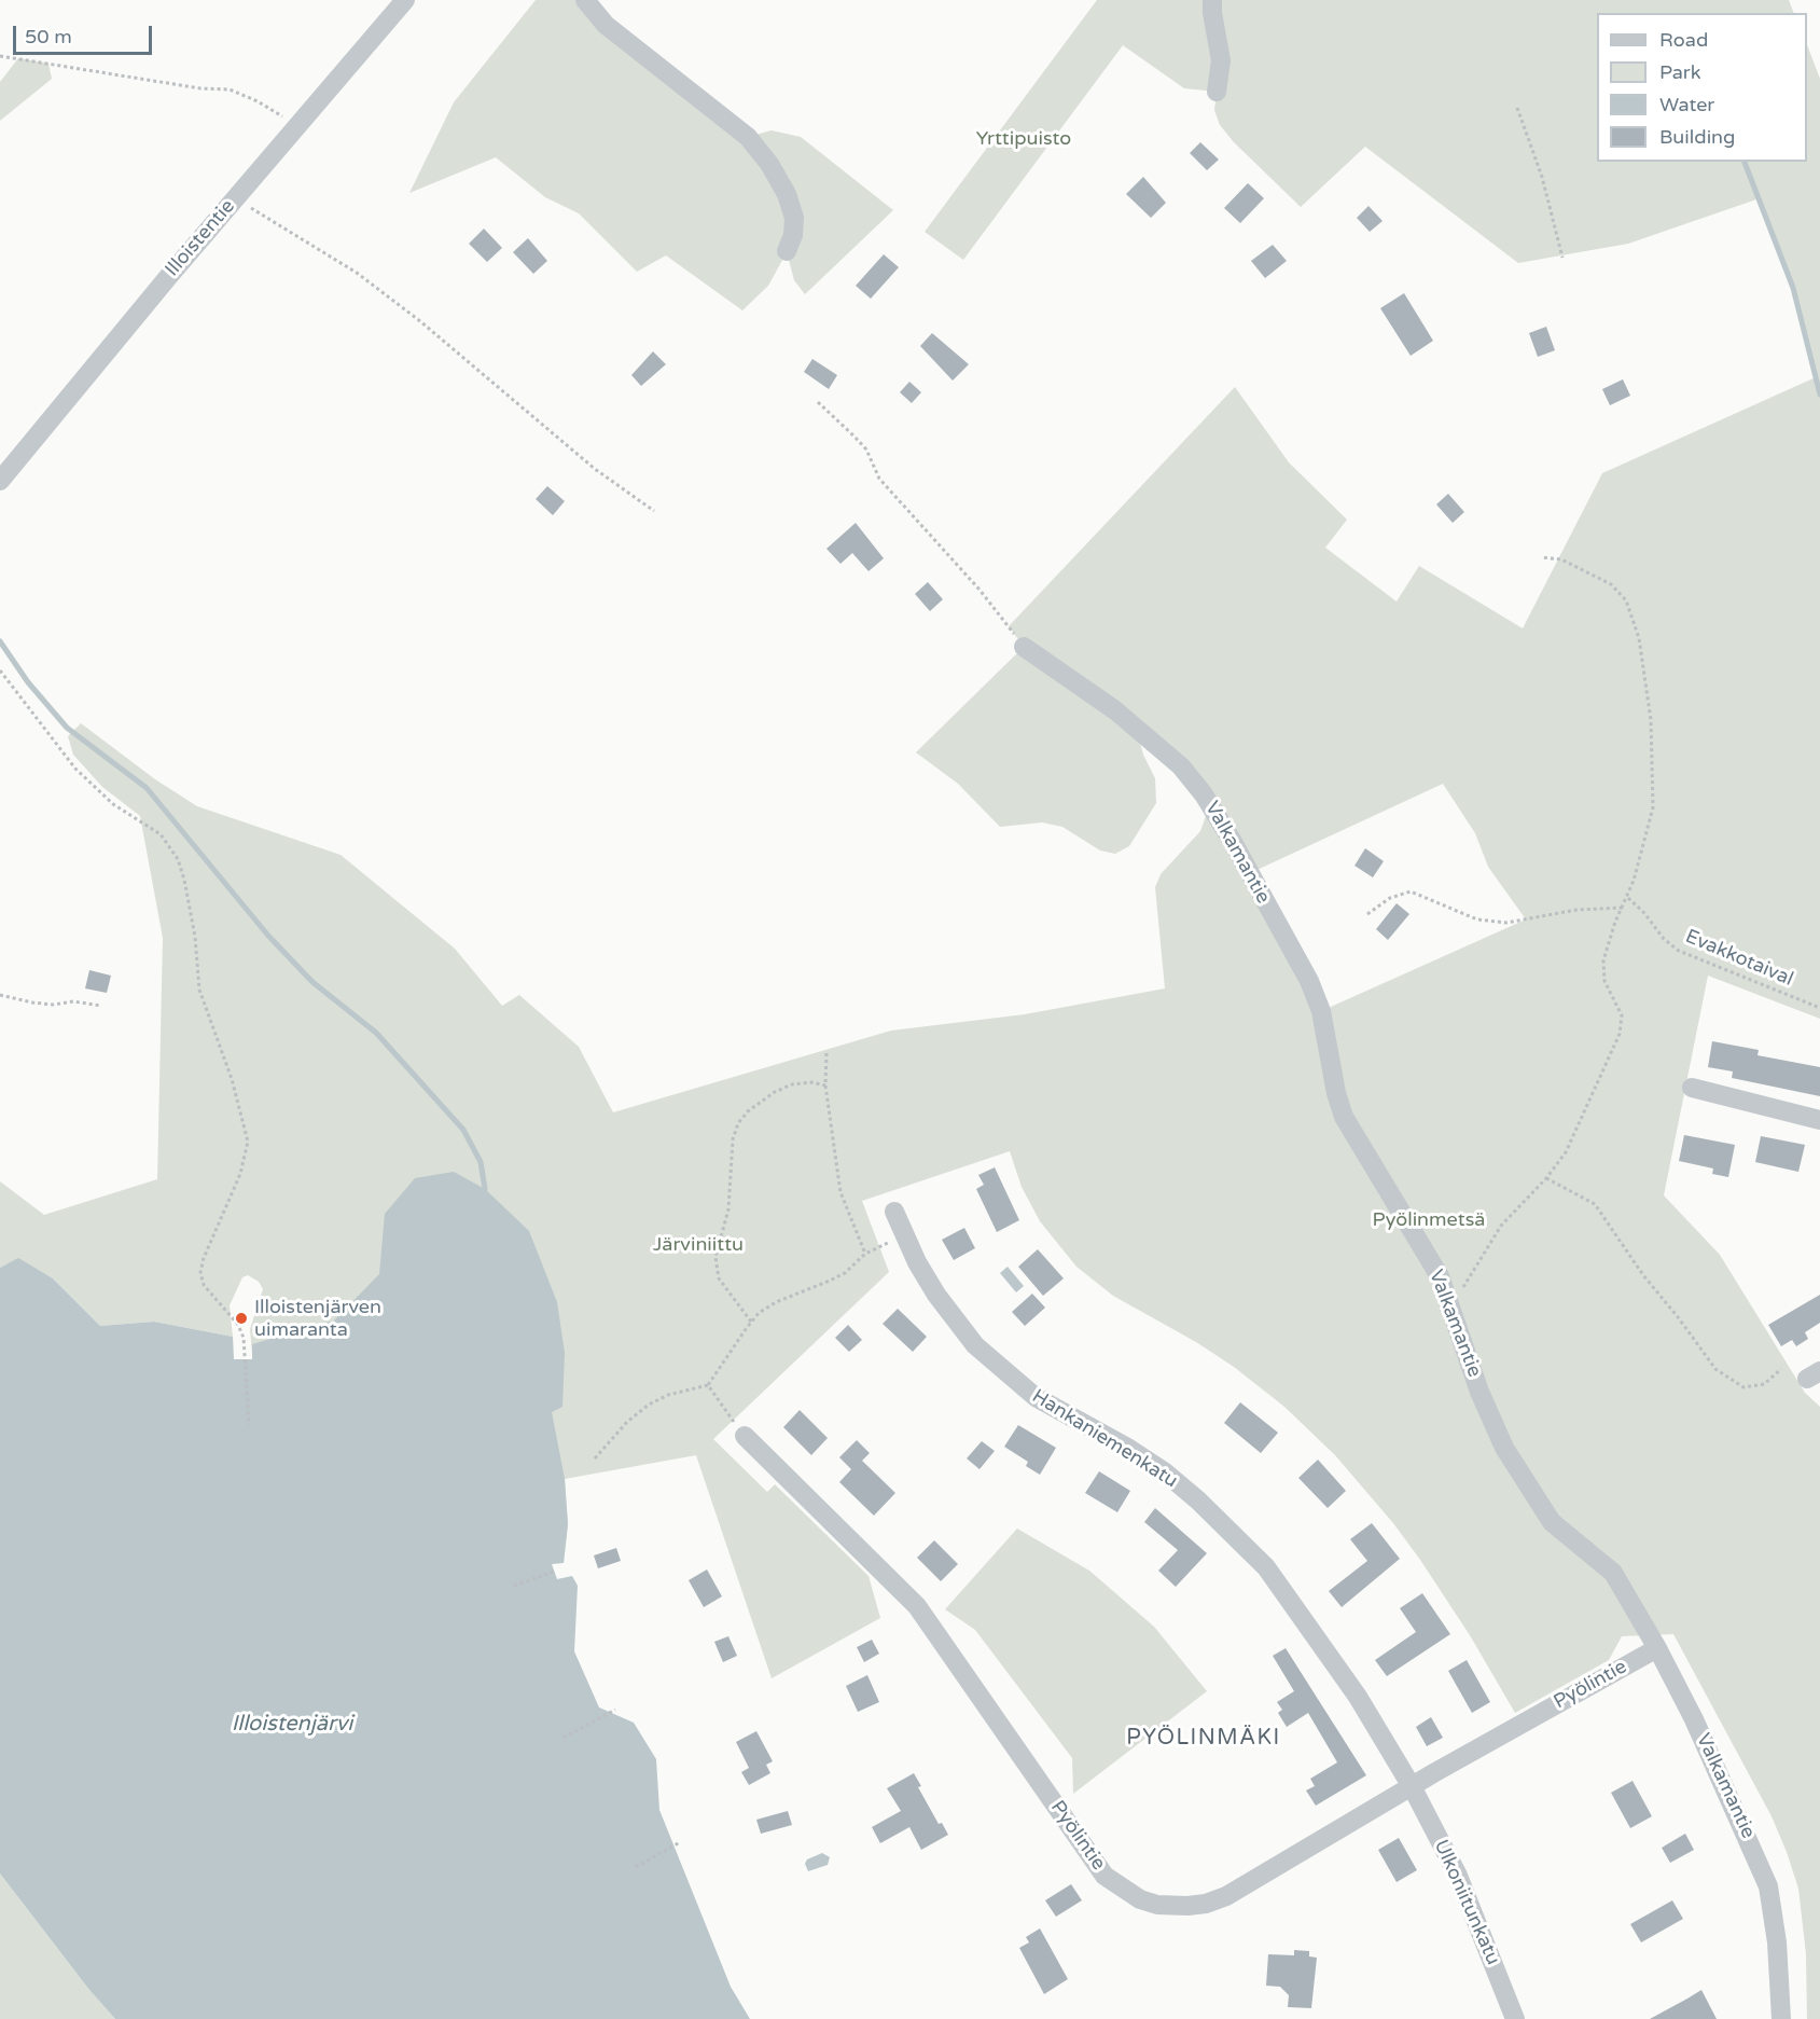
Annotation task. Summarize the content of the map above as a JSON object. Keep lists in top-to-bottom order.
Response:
{
  "streets": {
    "street": [
      "Illoistentie",
      "Valkamantie",
      "Hankaniemenkatu",
      "Pyölintie",
      "Ulkoniitunkatu"
    ],
    "path": ["Evakkotaival"]
  },
  "crossings": [
    ["Valkamantie", "Pyölintie"],
    ["Hankaniemenkatu", "Pyölintie"],
    ["Hankaniemenkatu", "Ulkoniitunkatu"],
    ["Pyölintie", "Ulkoniitunkatu"]
  ],
  "districts": ["PYÖLINMÄKI"],
  "water": ["Illoistenjärvi"],
  "parks": ["Yrttipuisto", "Pyölinmetsä", "Järviniittu"],
  "places": ["Illoistenjärven uimaranta"],
  "legend": [
    "Road",
    "Park",
    "Water",
    "Building"
  ],
  "scale_bar": "50 m"
}
